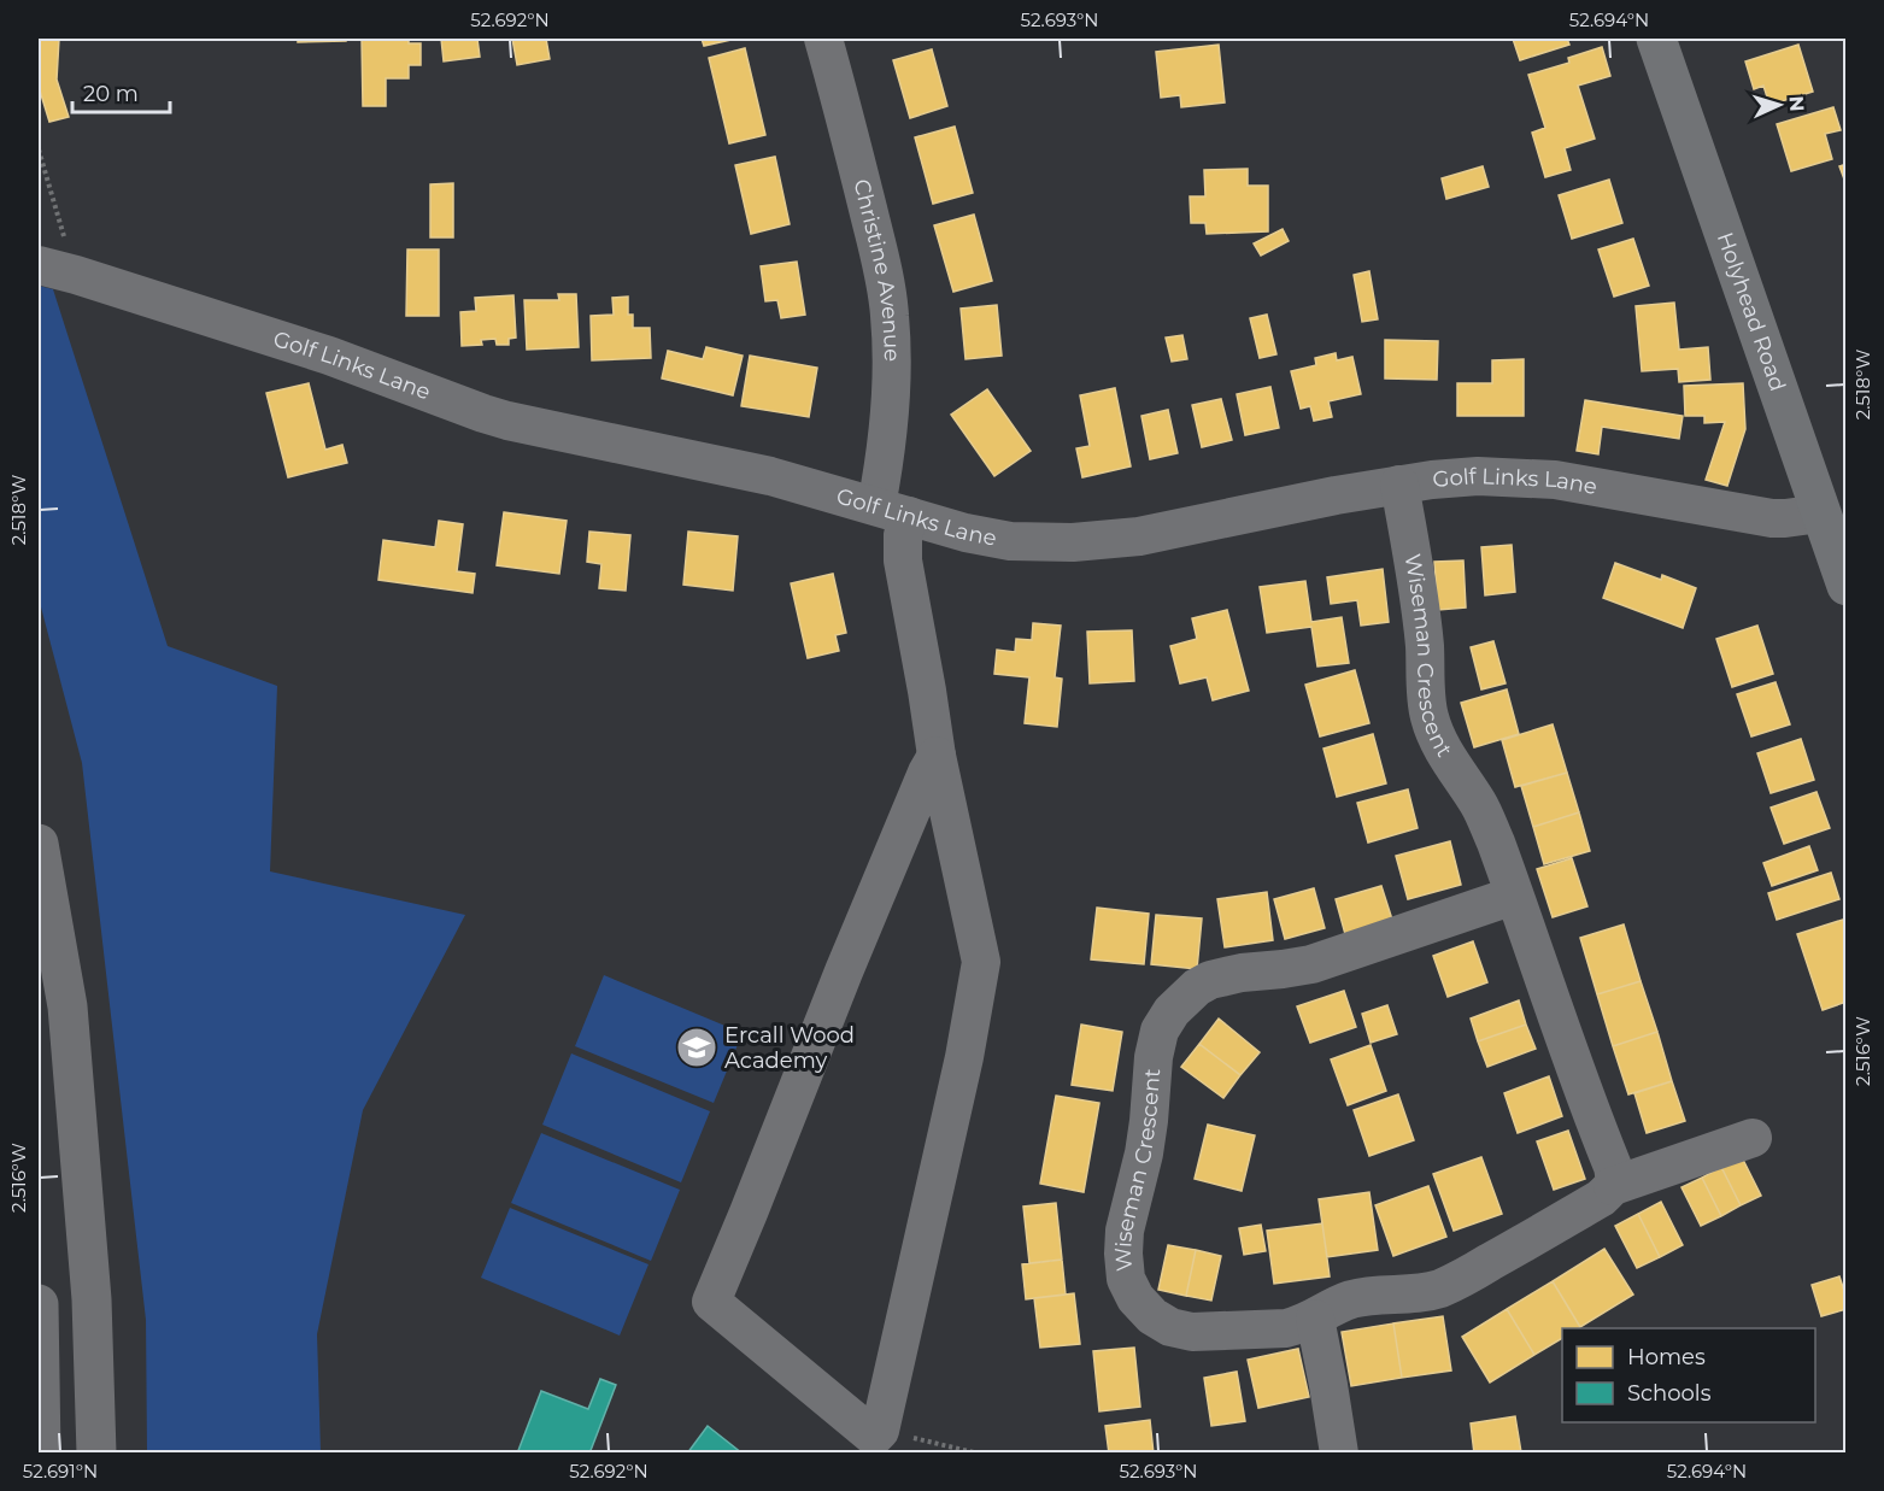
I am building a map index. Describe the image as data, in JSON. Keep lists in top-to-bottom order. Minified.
{"streets":{"main road":["Holyhead Road"],"street":["Christine Avenue","Golf Links Lane","Wiseman Crescent"]},"crossings":[["Christine Avenue","Golf Links Lane"],["Holyhead Road","Golf Links Lane"],["Golf Links Lane","Wiseman Crescent"]],"places":{"school or university":["Ercall Wood Academy"]},"legend":["Homes","Schools"],"scale_bar":"20 m","north":"right","coordinates":["52.692°N","52.693°N","52.694°N","2.518°W","2.516°W","52.691°N"]}
